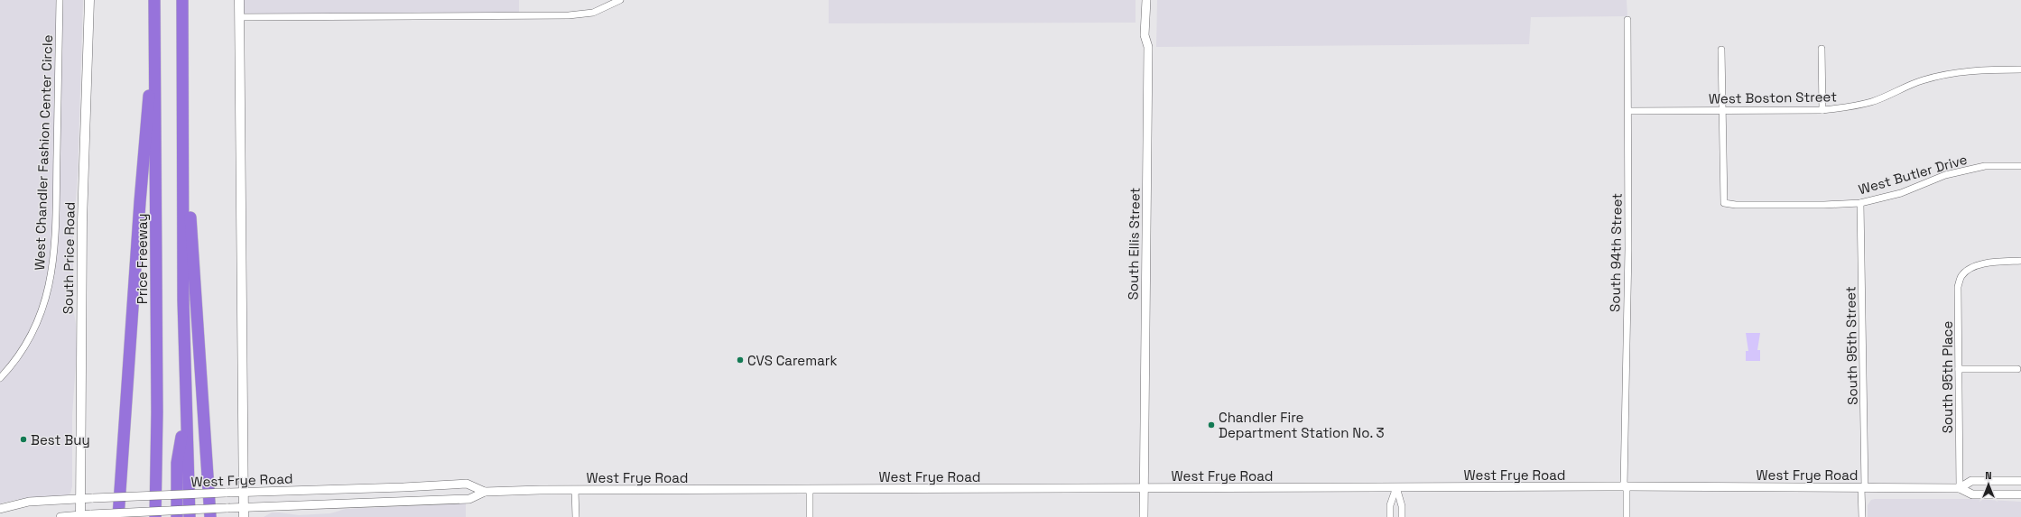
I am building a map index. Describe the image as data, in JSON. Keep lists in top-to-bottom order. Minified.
{"streets":{"highway":["Price Freeway"],"main road":["South Price Road"],"street":["West Boston Street","West Chandler Fashion Center Circle","West Butler Drive","South Ellis Street","South 94th Street","South 95th Street","South 95th Place","West Frye Road"]},"crossings":[["West Boston Street","West Butler Drive"],["West Boston Street","South 94th Street"],["West Butler Drive","South 95th Street"],["South Ellis Street","West Frye Road"],["South 94th Street","West Frye Road"],["South Price Road","West Frye Road"],["South 95th Street","West Frye Road"],["South 95th Place","West Frye Road"]],"places":["CVS Caremark","Chandler Fire Department Station No. 3","Best Buy"],"north":"top"}
